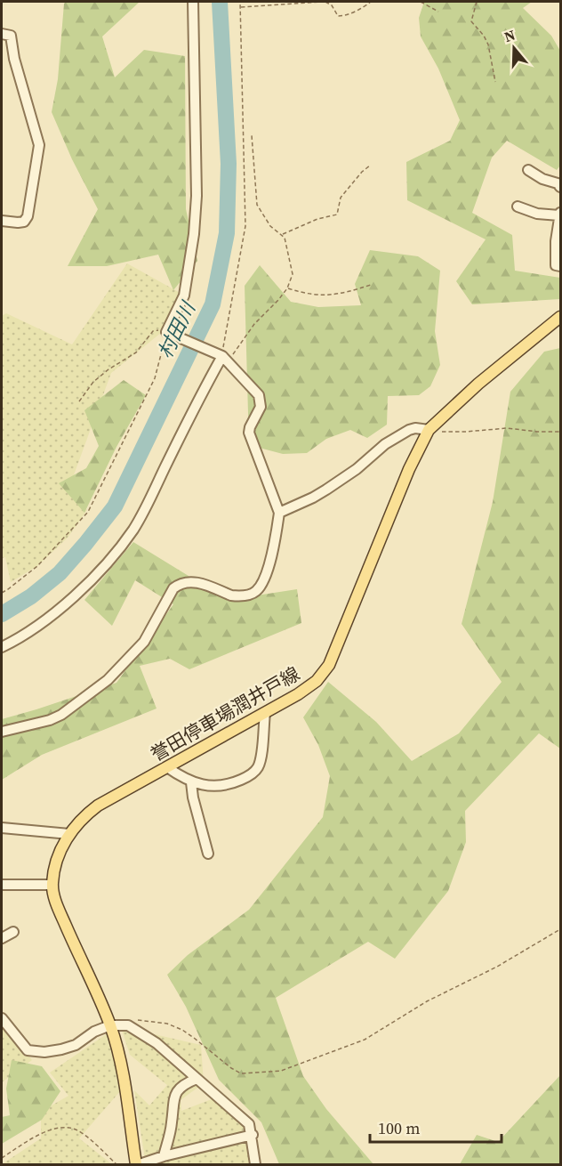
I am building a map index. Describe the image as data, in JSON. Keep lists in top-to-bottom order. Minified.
{"streets":{"main road":["誉田停車場潤井戸線"]},"water":["村田川"],"scale_bar":"100 m","north":"top"}
